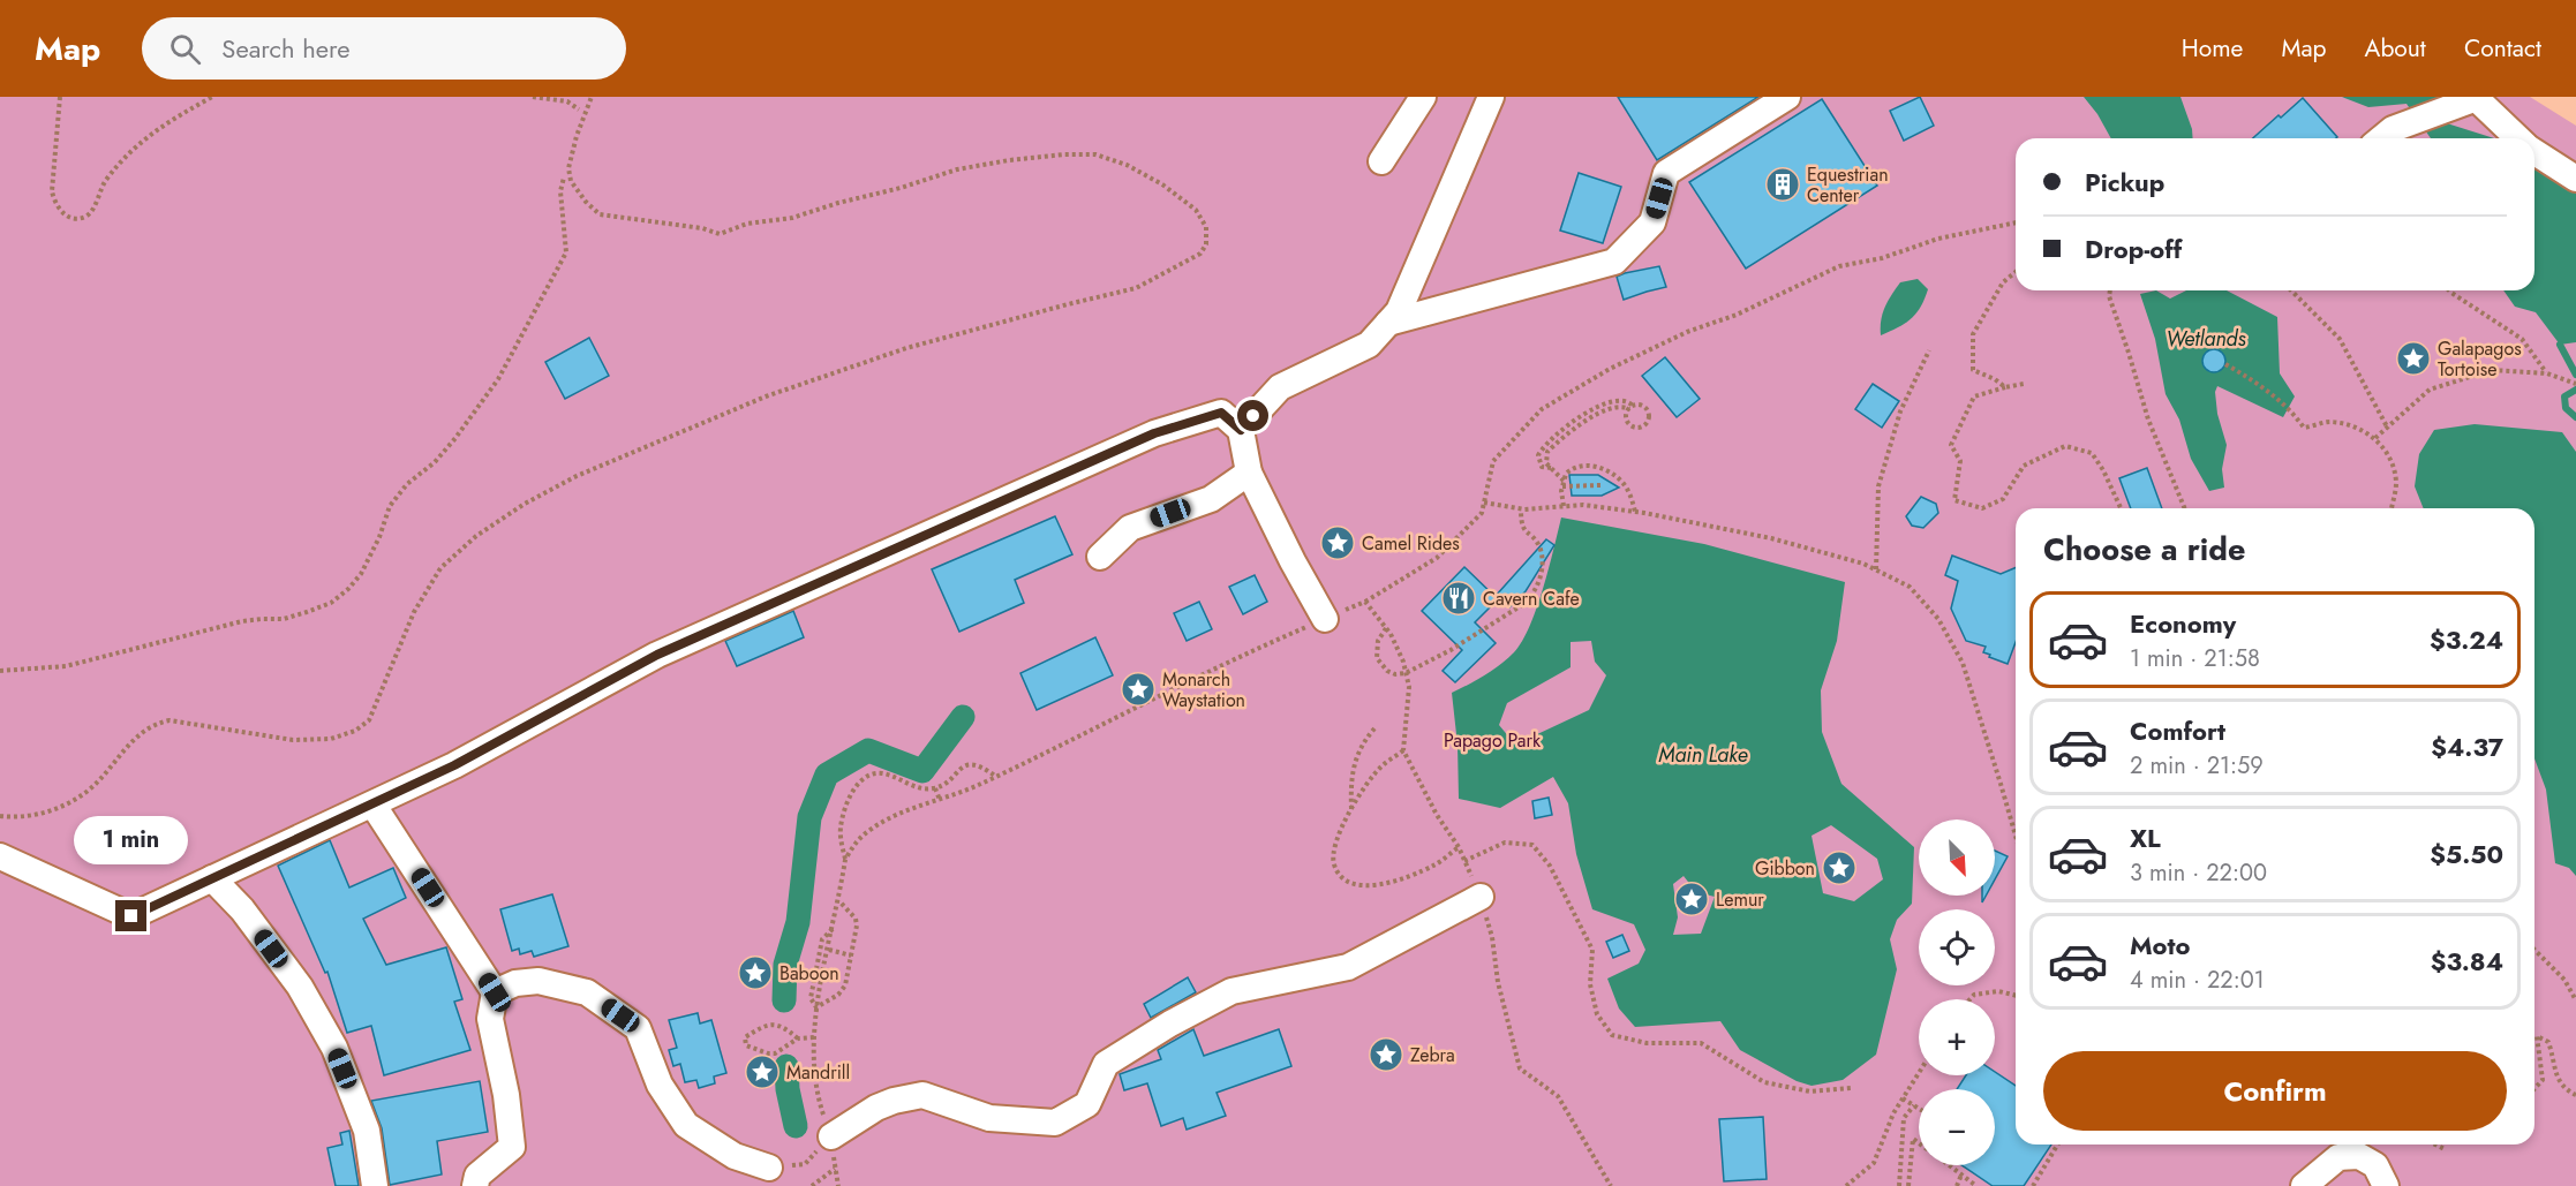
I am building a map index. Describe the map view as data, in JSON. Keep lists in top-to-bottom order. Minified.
{"water":["Wetlands","Main Lake"],"parks":["Papago Park"],"places":{"building":["Equestrian Center"],"place":["Galapagos Tortoise","Camel Rides","Monarch Waystation","Gibbon","Lemur","Baboon","Zebra","Mandrill"],"restaurant":["Cavern Cafe"]},"north":"bottom right","page":{"header":"Map","search":"Search here","nav":["Home","Map","About","Contact"],"banner":["Pickup","Drop-off"],"heading":"Choose a ride","list":[{"name":"Economy","note":"1 min · 21:58","value":"$3.24"},{"name":"Comfort","note":"2 min · 21:59","value":"$4.37"},{"name":"XL","note":"3 min · 22:00","value":"$5.50"},{"name":"Moto","note":"4 min · 22:01","value":"$3.84"}],"bubble":"1 min","map_buttons":["+","−"],"buttons":"Confirm"}}
